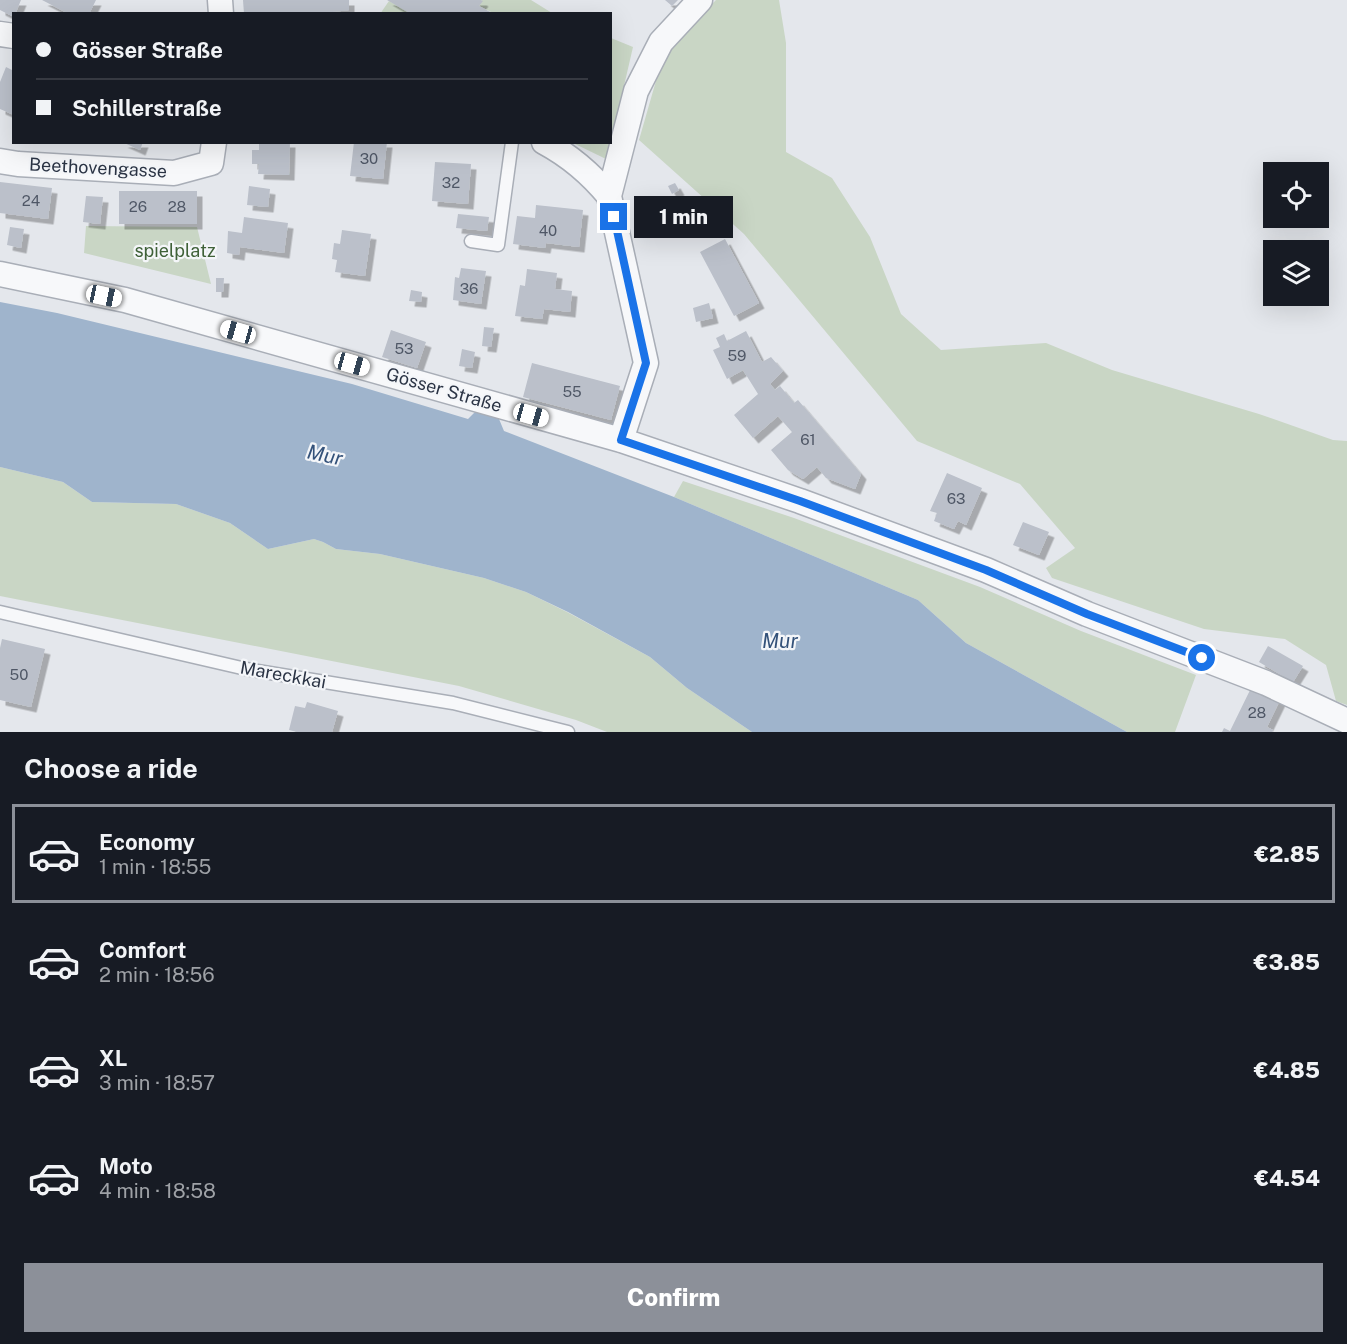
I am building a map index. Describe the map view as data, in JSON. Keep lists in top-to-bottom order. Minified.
{"streets":{"street":["Beethovengasse","Gösser Straße"],"lane":["Mareckkai"]},"water":["Mur"],"parks":["spielplatz"],"house_numbers":["30","32","24","26","28","40","36","53","59","55","61","63","50","28"],"page":{"banner":["Gösser Straße","Schillerstraße"],"bubble":"1 min","heading":"Choose a ride","list":[{"name":"Economy","note":"1 min · 18:55","value":"€2.85"},{"name":"Comfort","note":"2 min · 18:56","value":"€3.85"},{"name":"XL","note":"3 min · 18:57","value":"€4.85"},{"name":"Moto","note":"4 min · 18:58","value":"€4.54"}],"buttons":"Confirm"}}
